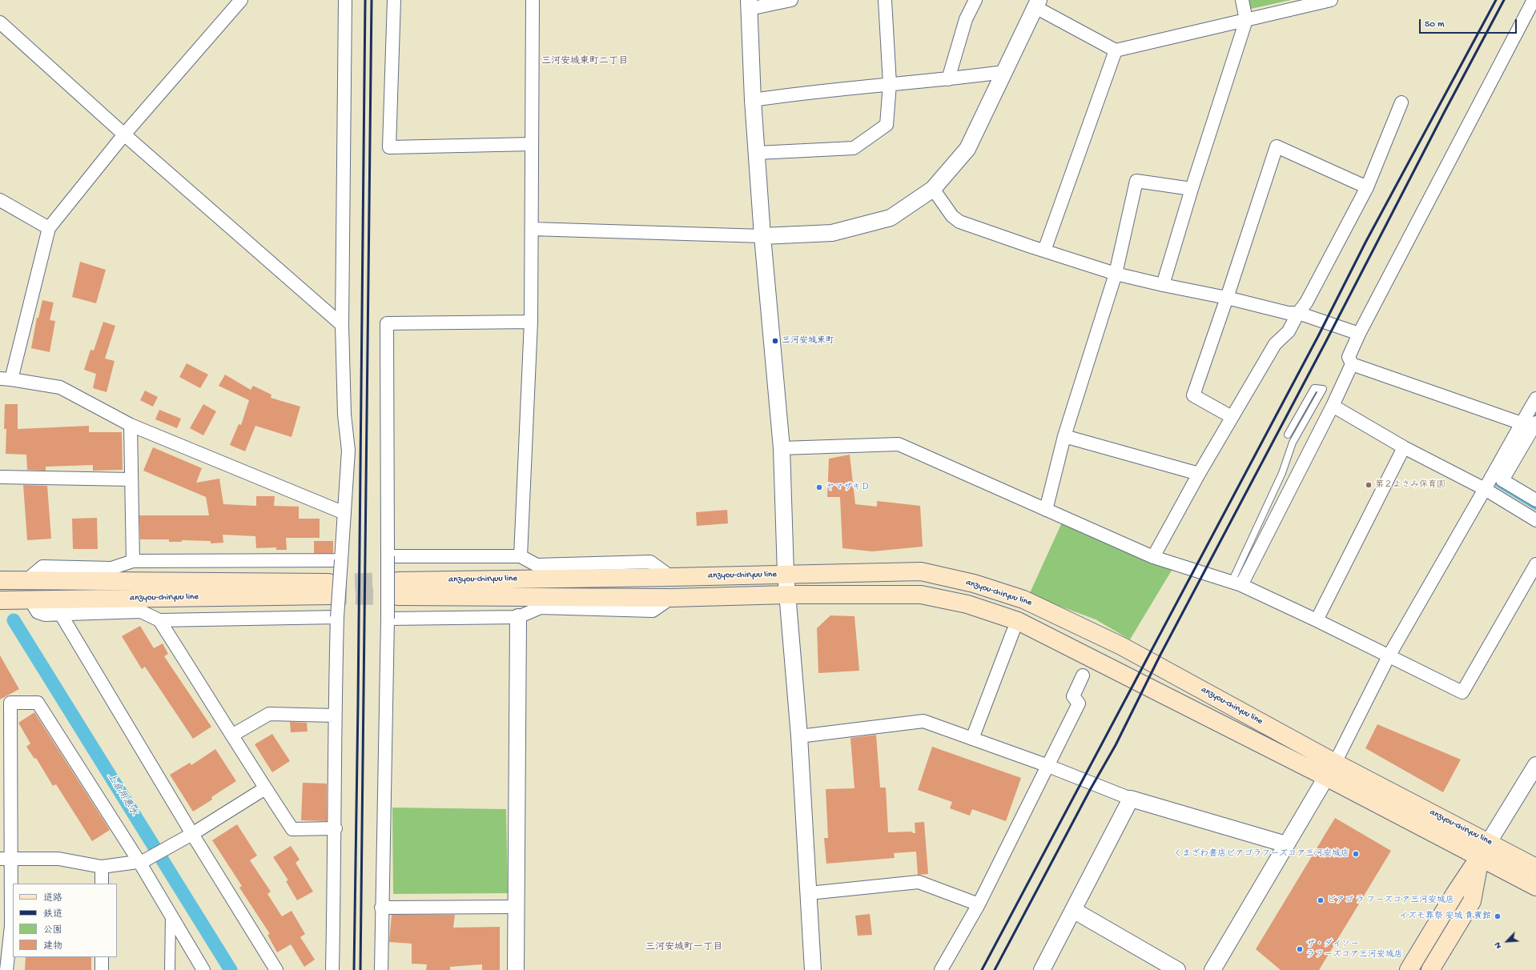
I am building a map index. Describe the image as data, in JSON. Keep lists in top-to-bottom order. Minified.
{"streets":{"main road":["anzyou-chiryuu line"]},"districts":["三河安城東町二丁目","三河安城町一丁目"],"water":["上倉用悪水"],"places":["三河安城東町","第２よさみ保育園","ヤマザキＤ","くまざわ書店ピアゴラフーズコア三河安城店","ピアゴ ラ フーズコア三河安城店","イズモ葬祭 安城 貴賓館","ザ・ダイソー ラフーズコア三河安城店"],"legend":["道路","鉄道","公園","建物"],"scale_bar":"50 m","north":"bottom left"}
